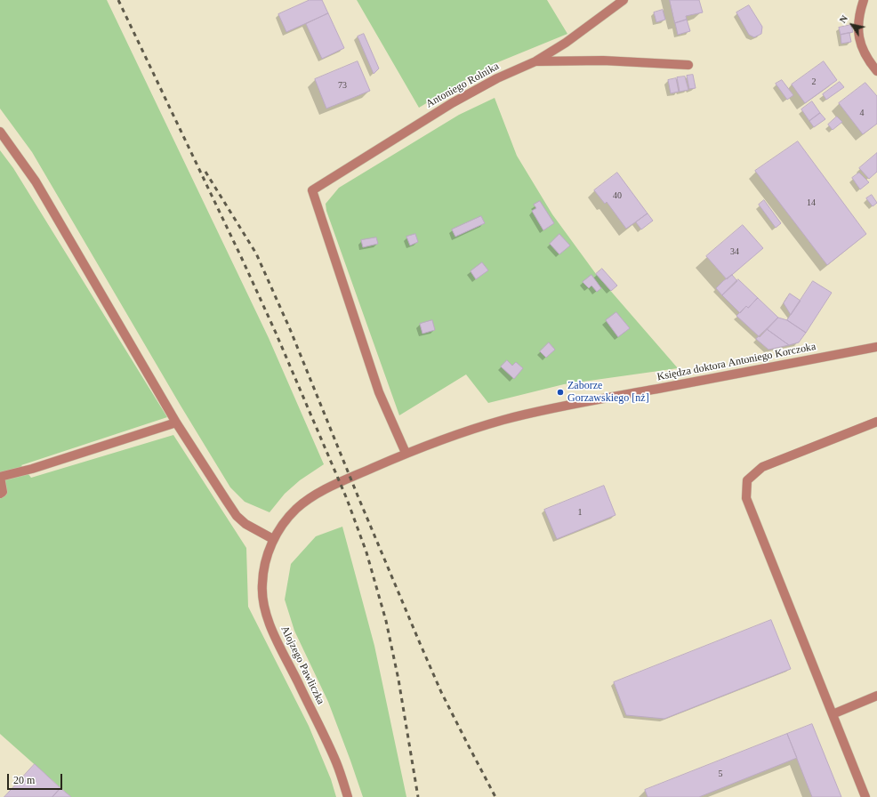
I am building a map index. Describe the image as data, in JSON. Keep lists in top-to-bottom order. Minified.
{"streets":{"street":["Antoniego Rolnika","Księdza doktora Antoniego Korczoka","Alojzego Pawliczka"]},"crossings":[["Antoniego Rolnika","Księdza doktora Antoniego Korczoka"],["Księdza doktora Antoniego Korczoka","Alojzego Pawliczka"]],"places":["Zaborze Gorzawskiego [nż]"],"house_numbers":["2","73","4","40","14","34","1","5"],"scale_bar":"20 m","north":"top left"}
